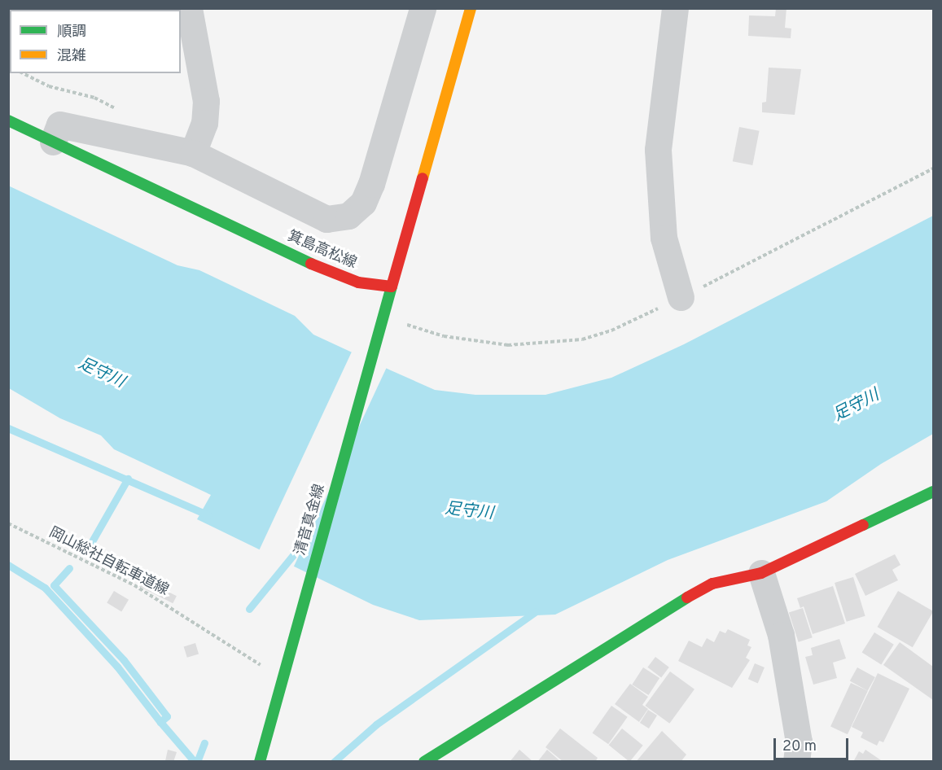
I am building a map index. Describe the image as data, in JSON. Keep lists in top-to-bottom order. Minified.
{"streets":{"main road":["箕島高松線","清音真金線"],"path":["岡山総社自転車道線"]},"crossings":[["箕島高松線","清音真金線"]],"water":["足守川"],"legend":["順調","混雑"],"scale_bar":"20 m"}
